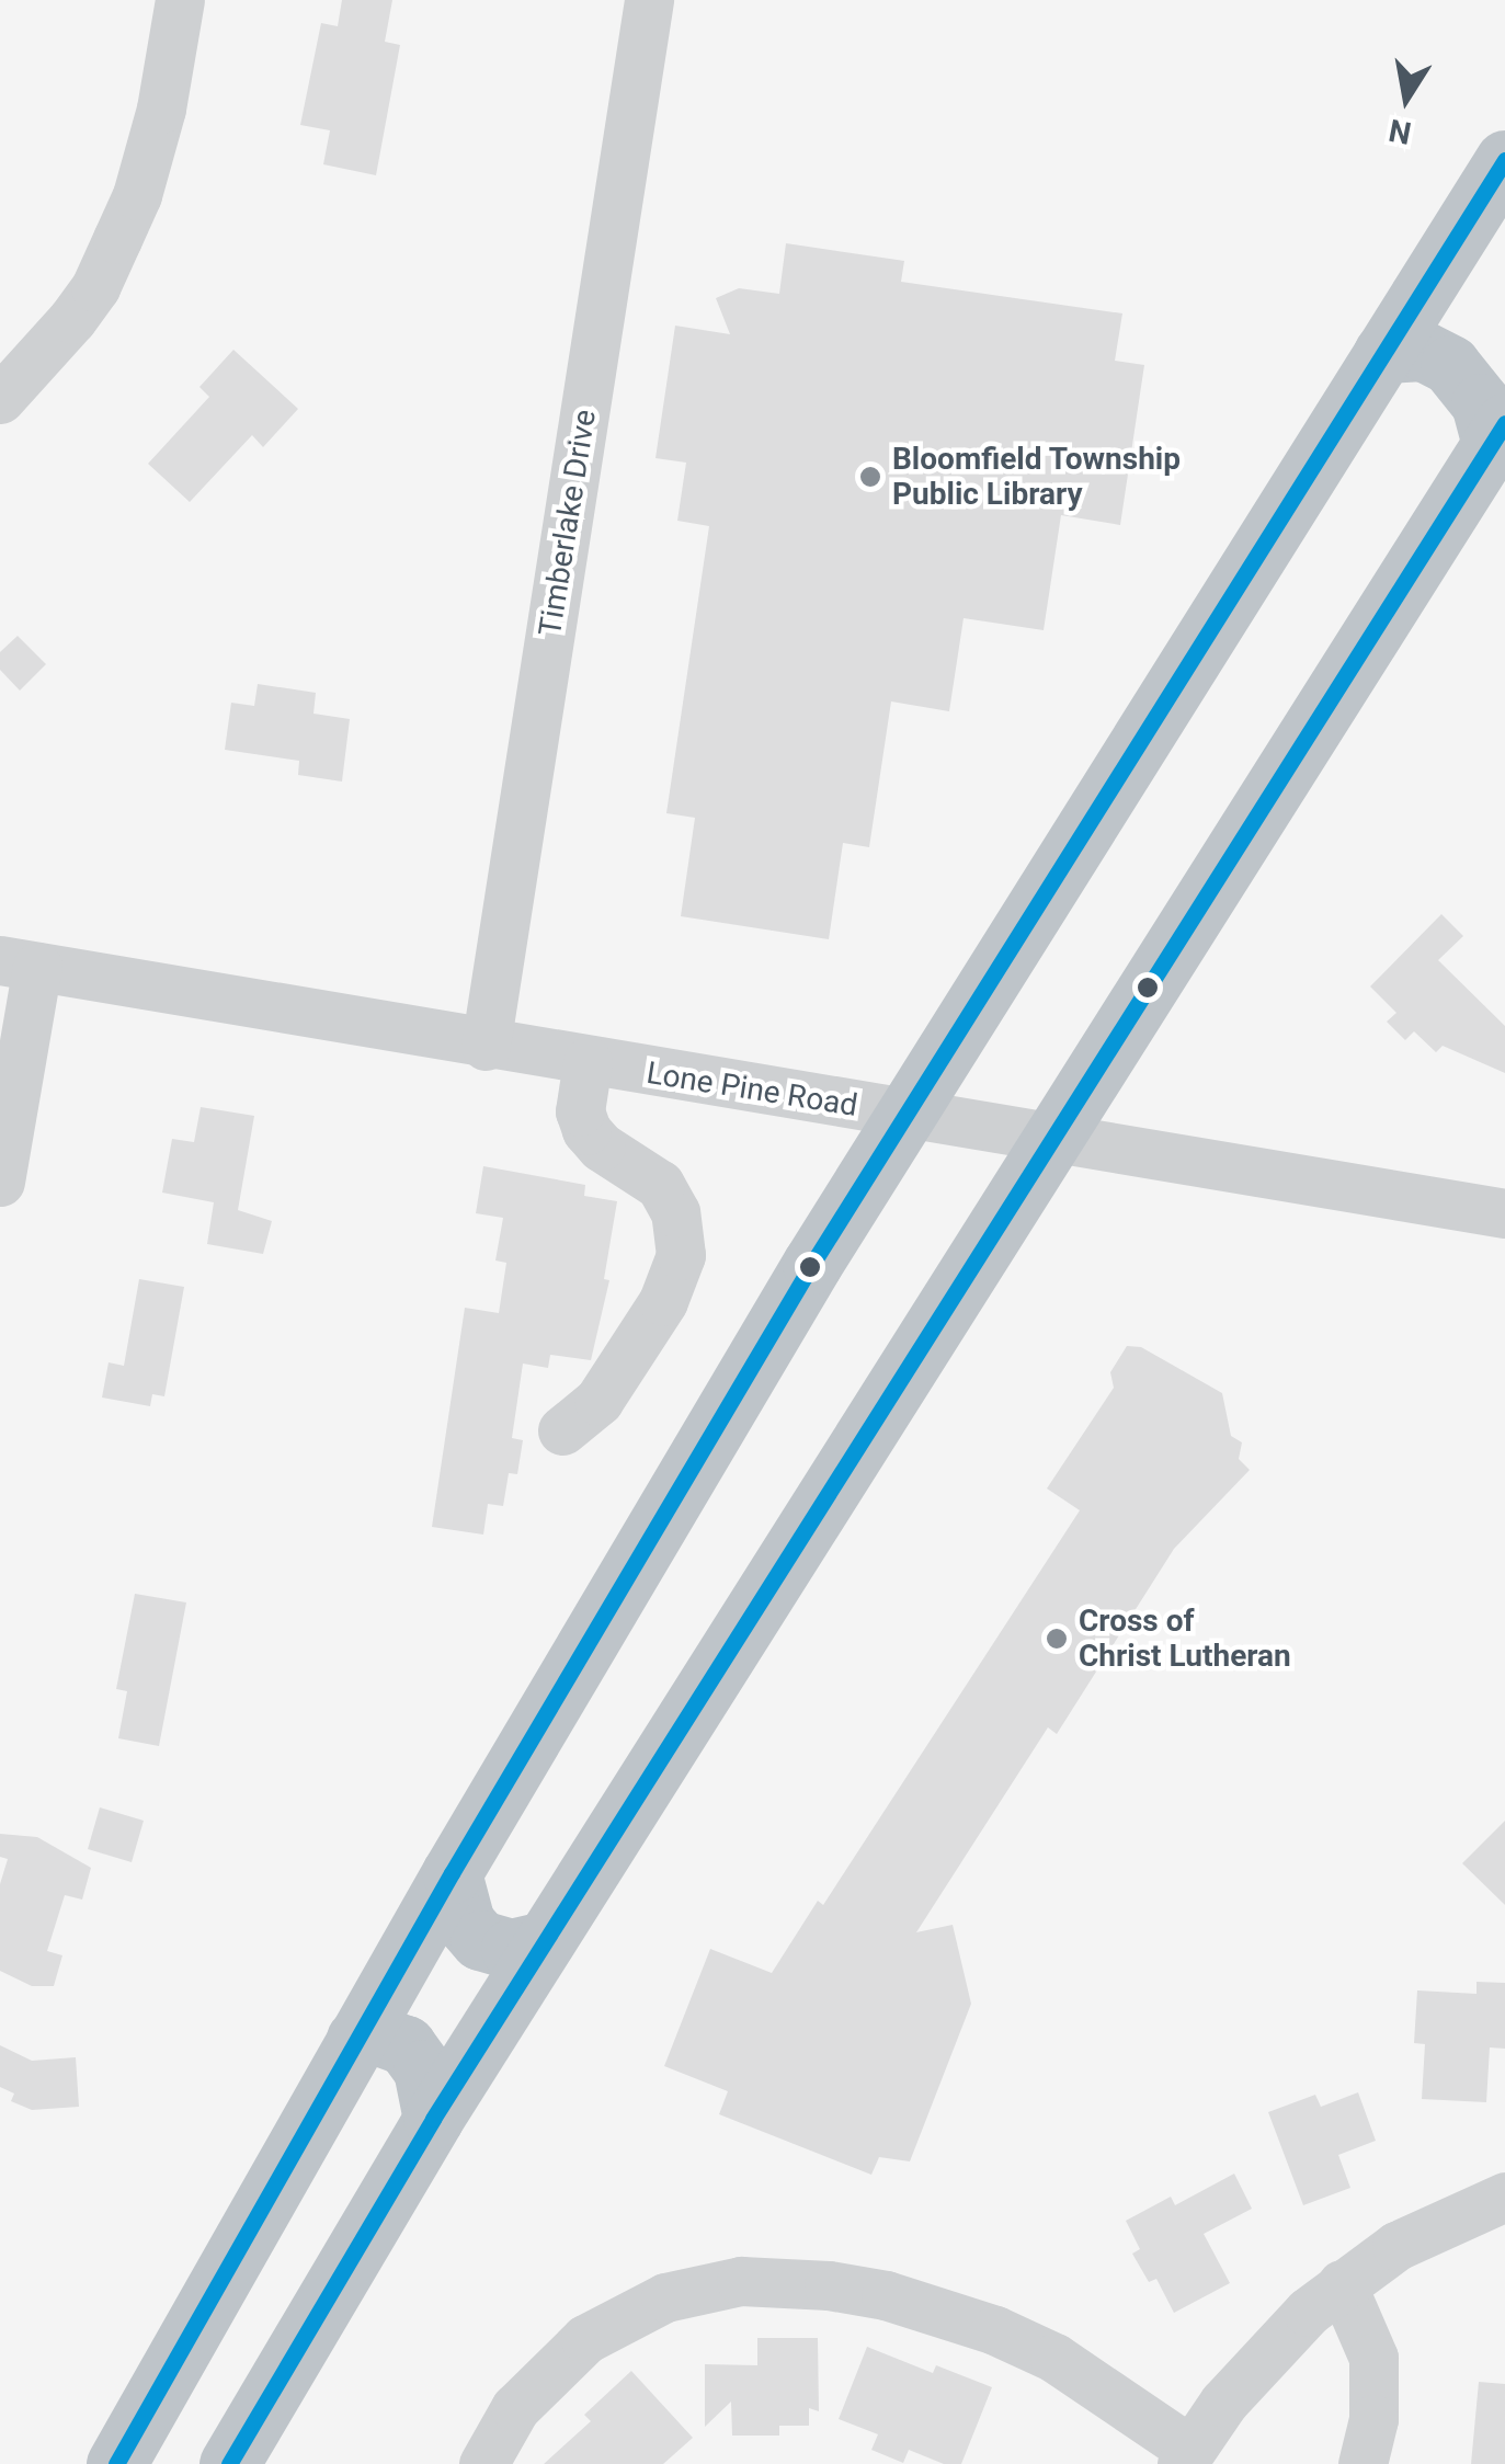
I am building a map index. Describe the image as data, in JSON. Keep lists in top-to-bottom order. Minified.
{"streets":{"street":["Timberlake Drive","Lone Pine Road"]},"crossings":[["Timberlake Drive","Lone Pine Road"]],"places":["Bloomfield Township Public Library","Cross of Christ Lutheran"],"north":"bottom"}
